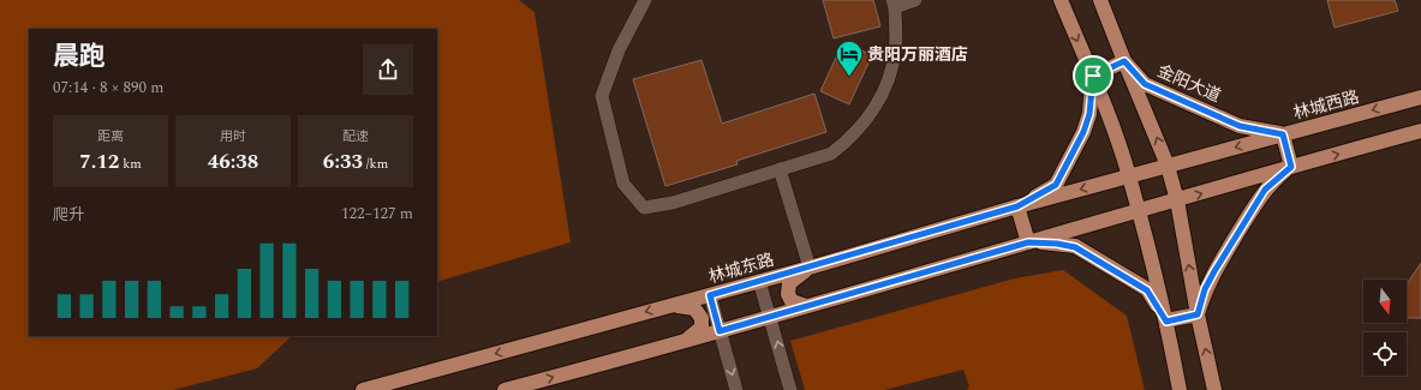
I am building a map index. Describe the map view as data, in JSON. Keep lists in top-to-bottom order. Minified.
{"streets":{"main road":["金阳大道","林城西路","林城东路"]},"crossings":[["金阳大道","林城西路"],["林城西路","林城东路"]],"places":{"hotel":["贵阳万丽酒店"]},"north":"bottom","page":{"heading":["晨跑","07:14 · 8 × 890 m"],"stats":[["距离","7.12 km"],["用时","46:38"],["配速","6:33 /km"]],"chart":["爬升","122–127 m"]}}
